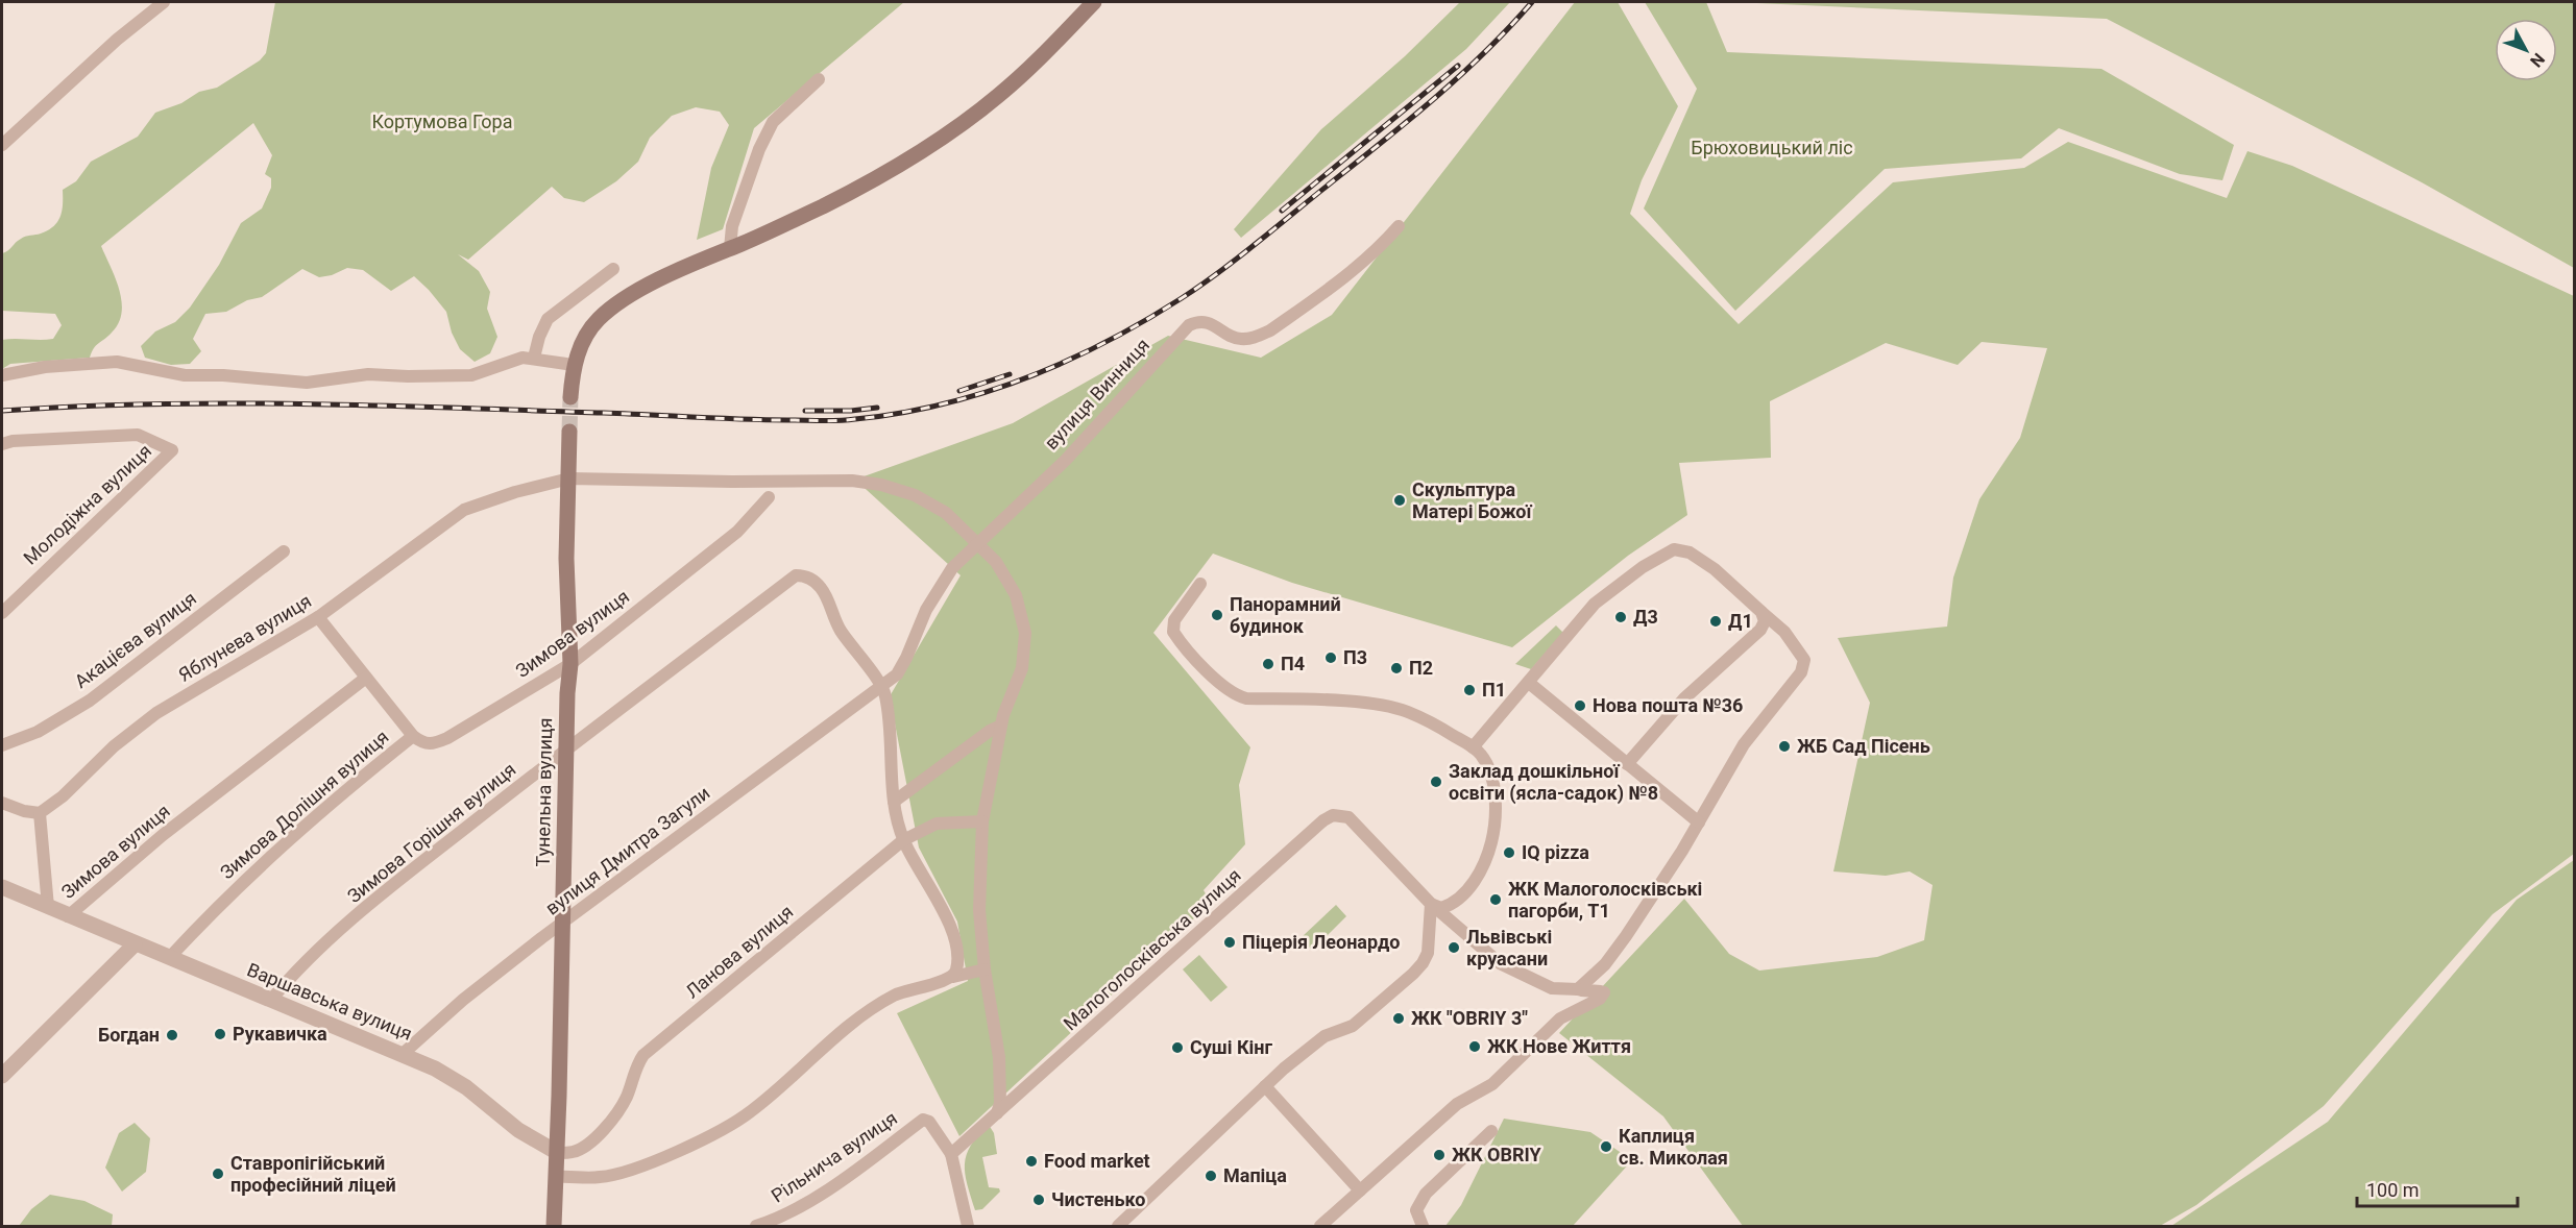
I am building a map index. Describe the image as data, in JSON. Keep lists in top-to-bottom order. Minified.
{"streets":{"main road":["Тунельна вулиця"],"street":["вулиця Винниця","Молодіжна вулиця","Зимова вулиця","Яблунева вулиця","Акацієва вулиця","Зимова Долішня вулиця","Зимова Горішня вулиця","вулиця Дмитра Загули","Малоголосківська вулиця","Ланова вулиця","Варшавська вулиця","Рільнича вулиця"]},"crossings":[["вулиця Винниця","Яблунева вулиця"],["вулиця Винниця","Зимова Горішня вулиця"],["вулиця Винниця","вулиця Дмитра Загули"],["Зимова вулиця","Тунельна вулиця"],["Зимова вулиця","Зимова Долішня вулиця"],["Зимова вулиця","Варшавська вулиця"],["Яблунева вулиця","Тунельна вулиця"],["Яблунева вулиця","Малоголосківська вулиця"],["Яблунева вулиця","Ланова вулиця"],["Тунельна вулиця","Зимова Горішня вулиця"],["Тунельна вулиця","вулиця Дмитра Загули"],["Тунельна вулиця","Ланова вулиця"],["Тунельна вулиця","Варшавська вулиця"],["Зимова Долішня вулиця","Варшавська вулиця"],["Зимова Горішня вулиця","вулиця Дмитра Загули"],["Зимова Горішня вулиця","Варшавська вулиця"],["вулиця Дмитра Загули","Варшавська вулиця"],["Малоголосківська вулиця","Рільнича вулиця"],["Ланова вулиця","Варшавська вулиця"]],"parks":["Кортумова Гора","Брюховицький ліс"],"places":["Скульптура Матері Божої","Панорамний будинок","Д3","Д1","П3","П4","П2","П1","Нова пошта №36","ЖБ Сад Пісень","Заклад дошкільної освіти (ясла-садок) №8","IQ pizza","ЖК Малоголосківські пагорби, Т1","Піцерія Леонардо","Львівські круасани","ЖК \"OBRIY 3\"","Рукавичка","Богдан","ЖК Нове Життя","Суші Кінг","Каплиця св. Миколая","ЖК OBRIY","Food market","Ставропігійський професійний ліцей","Мапіца","Чистенько"],"scale_bar":"100 m","north":"bottom right"}
